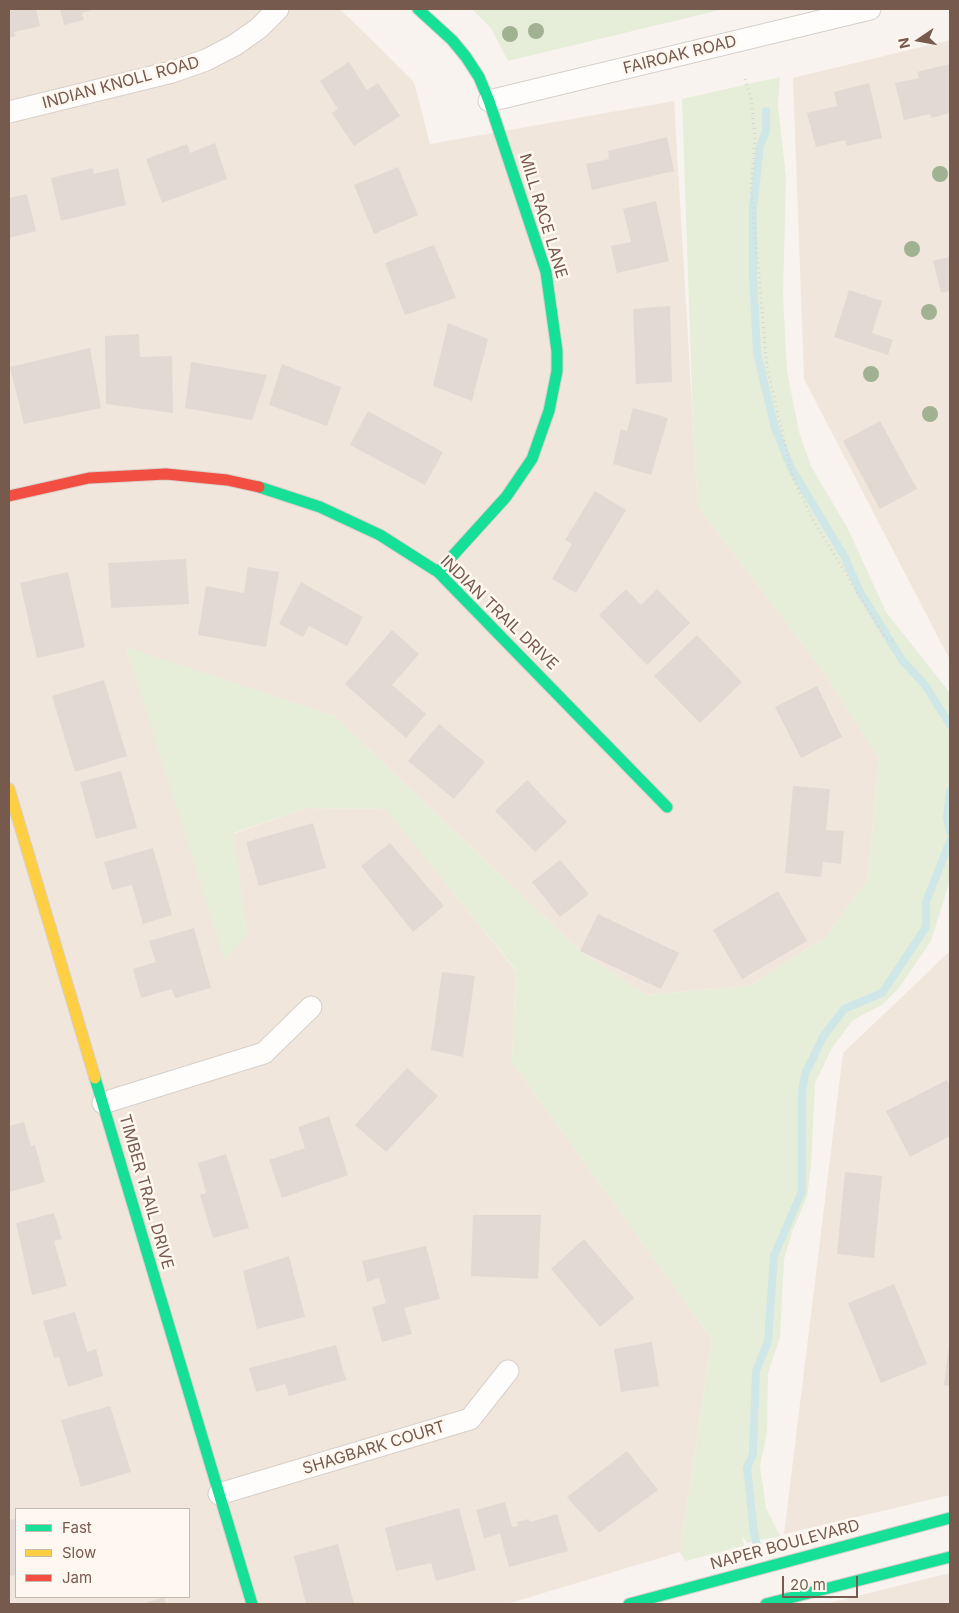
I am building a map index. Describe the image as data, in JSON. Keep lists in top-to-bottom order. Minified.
{"streets":{"street":["FAIROAK ROAD","INDIAN KNOLL ROAD","MILL RACE LANE","INDIAN TRAIL DRIVE","TIMBER TRAIL DRIVE","SHAGBARK COURT","NAPER BOULEVARD"]},"crossings":[["FAIROAK ROAD","MILL RACE LANE"],["MILL RACE LANE","INDIAN TRAIL DRIVE"],["TIMBER TRAIL DRIVE","SHAGBARK COURT"]],"legend":["Fast","Slow","Jam"],"scale_bar":"20 m","north":"left"}
